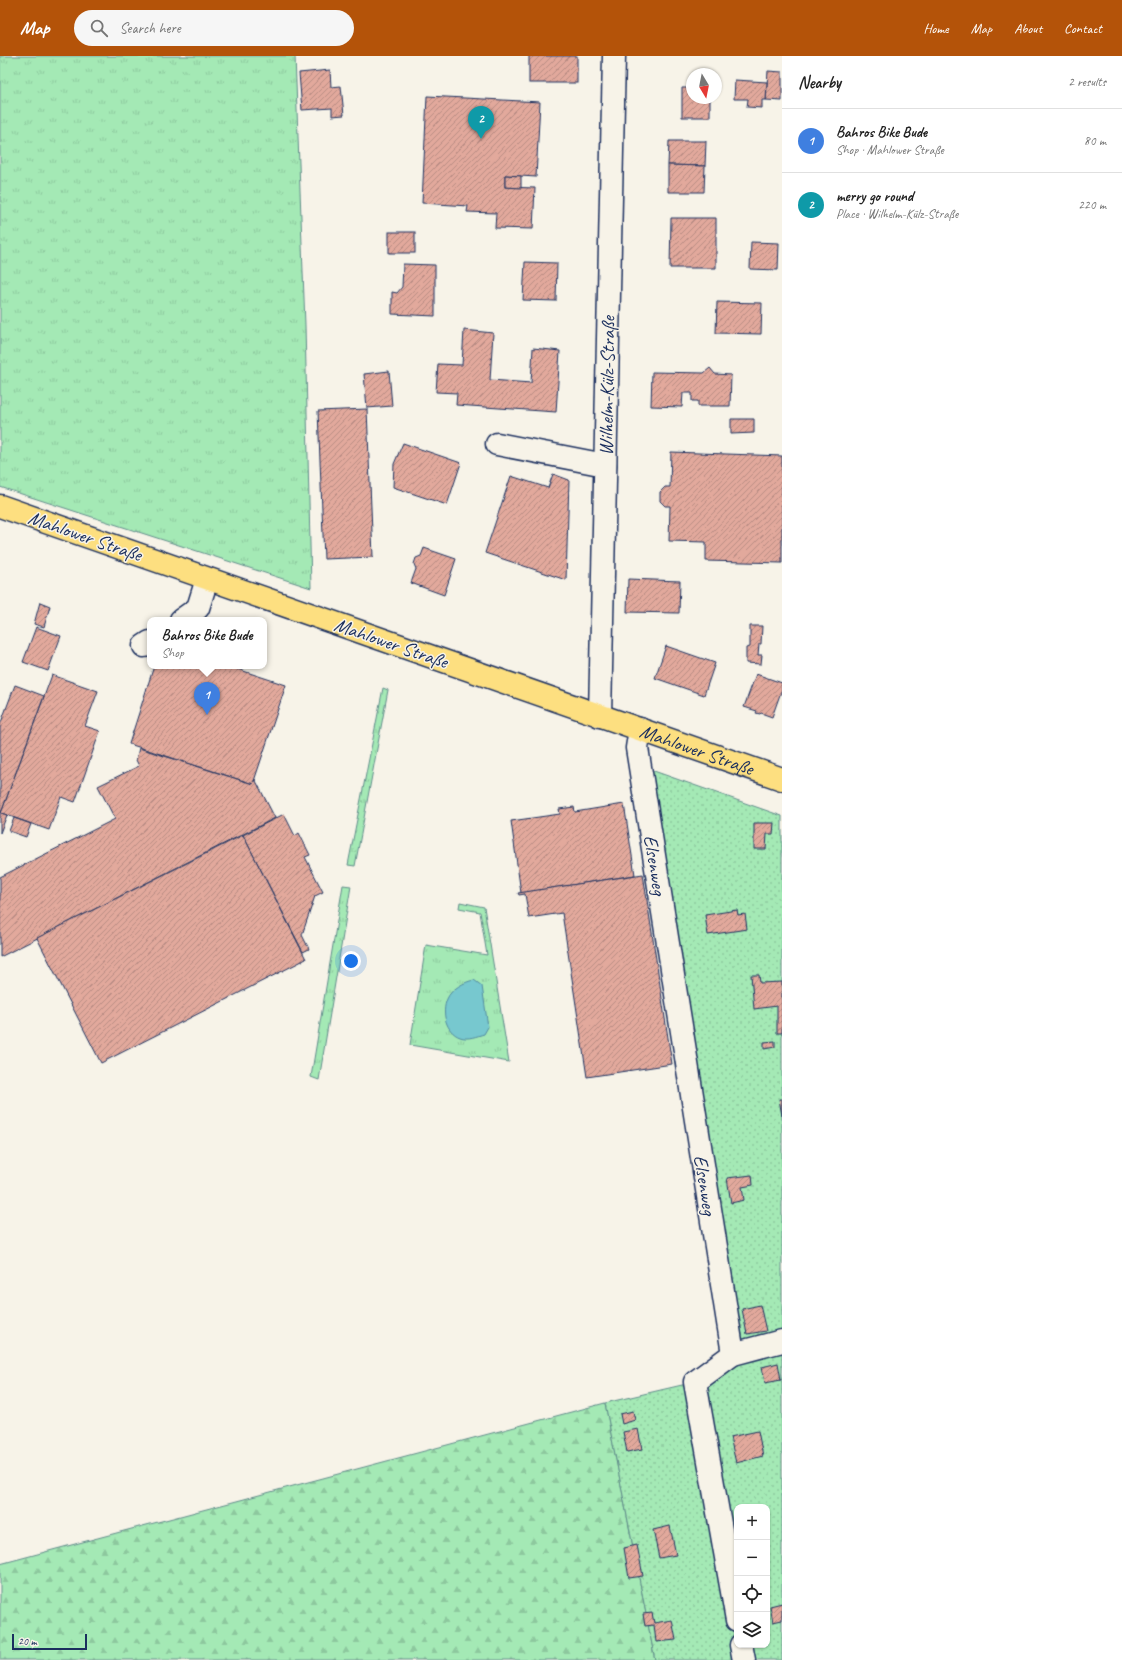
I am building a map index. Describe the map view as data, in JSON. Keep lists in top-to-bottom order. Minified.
{"streets":{"main road":["Mahlower Straße"],"street":["Wilhelm-Külz-Straße","Elsenweg"]},"crossings":[["Wilhelm-Külz-Straße","Mahlower Straße"],["Mahlower Straße","Elsenweg"]],"scale_bar":"20 m","north":"bottom","page":{"header":"Map","search":"Search here","nav":["Home","Map","About","Contact"],"heading":["Nearby","2 results"],"pins":["2","1"],"list":[{"mark":"1","name":"Bahros Bike Bude","note":"Shop · Mahlower Straße","value":"80 m"},{"mark":"2","name":"merry go round","note":"Place · Wilhelm-Külz-Straße","value":"220 m"}],"popup":["Bahros Bike Bude","Shop"],"map_buttons":["+","−"],"scale":"20 m"}}
